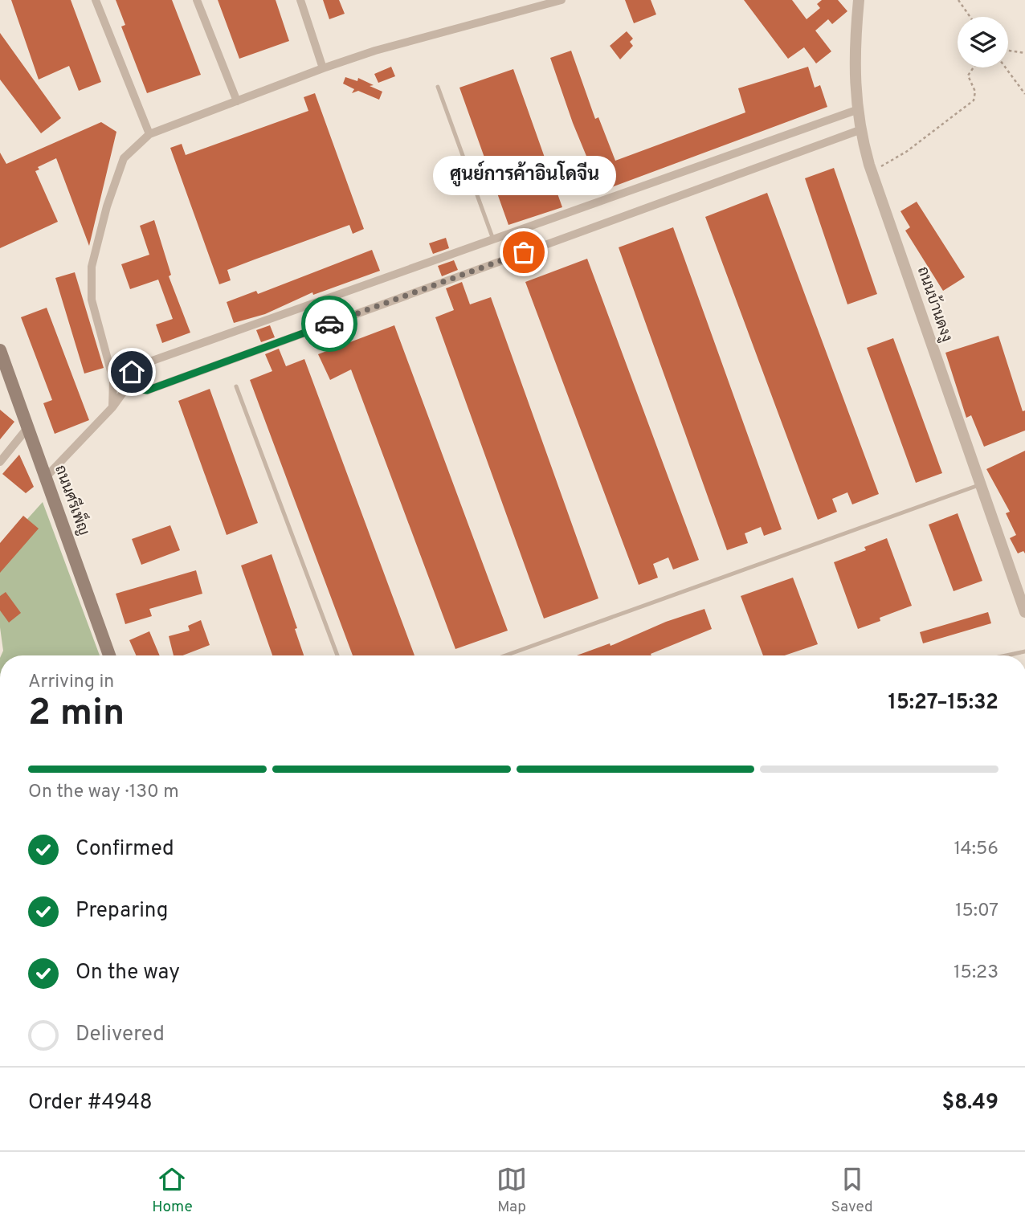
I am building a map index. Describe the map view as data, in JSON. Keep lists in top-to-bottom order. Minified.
{"streets":{"main road":["ถนนศรีเพ็ญ"],"street":["ถนนบ้านดงงู"]},"places":["ศูนย์การค้าอินโดจีน"],"page":{"bubble":"ศูนย์การค้าอินโดจีน","heading":["2 min","Arriving in","15:27–15:32"],"panel":["Order #4948","$8.49"],"bar":"On the way · 130 m","list":[["Confirmed","14:56"],["Preparing","15:07"],["On the way","15:23"],"Delivered"],"tabs":["Home","Map","Saved"]}}
